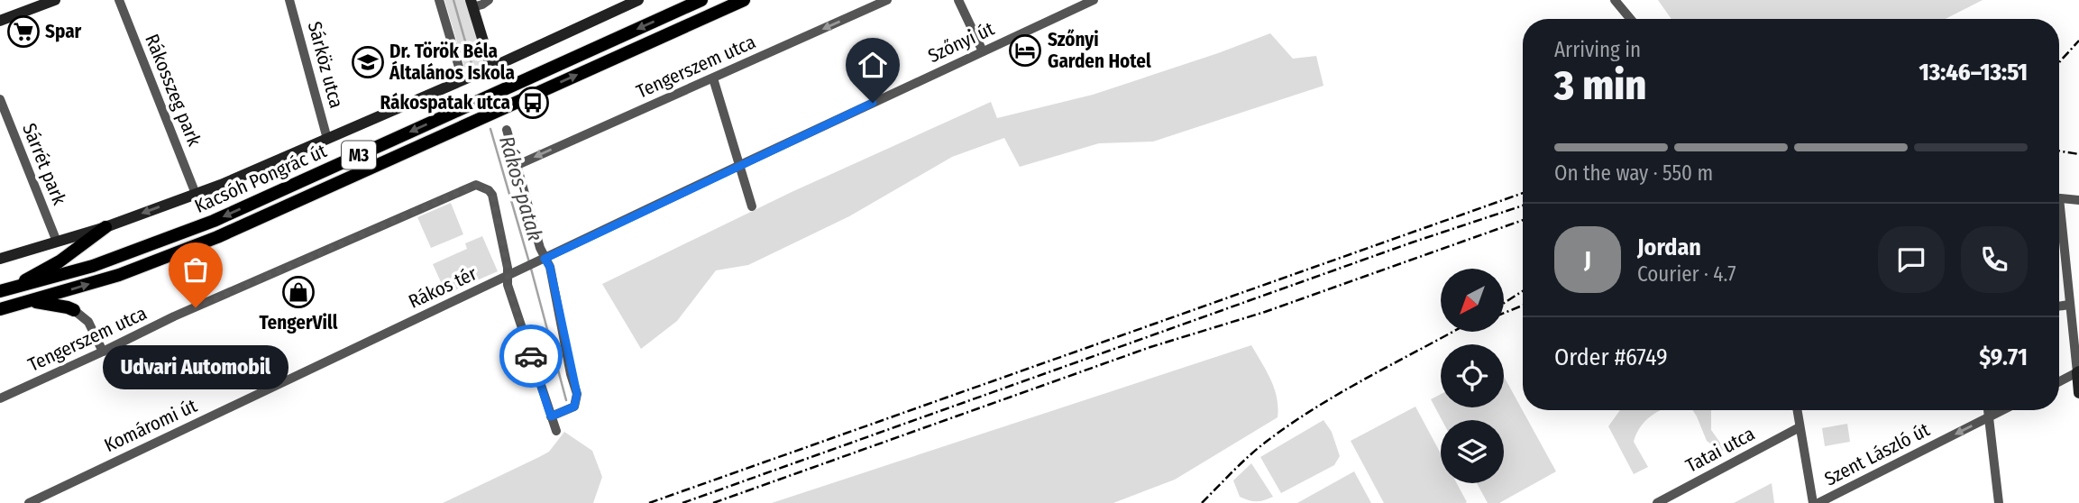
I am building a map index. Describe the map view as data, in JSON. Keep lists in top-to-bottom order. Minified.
{"streets":{"main road":["M3","Kacsóh Pongrác út"],"street":["Szőnyi út","Sárköz utca","Tengerszem utca","Rákosszeg park","Sárrét park","Rákos tér","Komáromi út","Tatai utca","Szent László út"]},"crossings":[["Szőnyi út","Rákos tér"],["Sárköz utca","Kacsóh Pongrác út"],["Tengerszem utca","Rákos tér"],["Rákosszeg park","Kacsóh Pongrác út"],["Sárrét park","Kacsóh Pongrác út"],["Rákos tér","Komáromi út"]],"one_way":["Tengerszem utca","Szent László út"],"water":["Rákos-patak"],"places":{"supermarket":["Spar"],"hotel":["Szőnyi Garden Hotel"],"school or university":["Dr. Török Béla Általános Iskola"],"bus stop":["Rákospatak utca"],"shop":["TengerVill"],"other":["Udvari Automobil"]},"north":"bottom left","page":{"heading":["3 min","Arriving in","13:46–13:51"],"panel":["Jordan","Courier · 4.7","Order #6749","$9.71"],"bar":"On the way · 550 m","round":"J","bubble":"Udvari Automobil"}}
